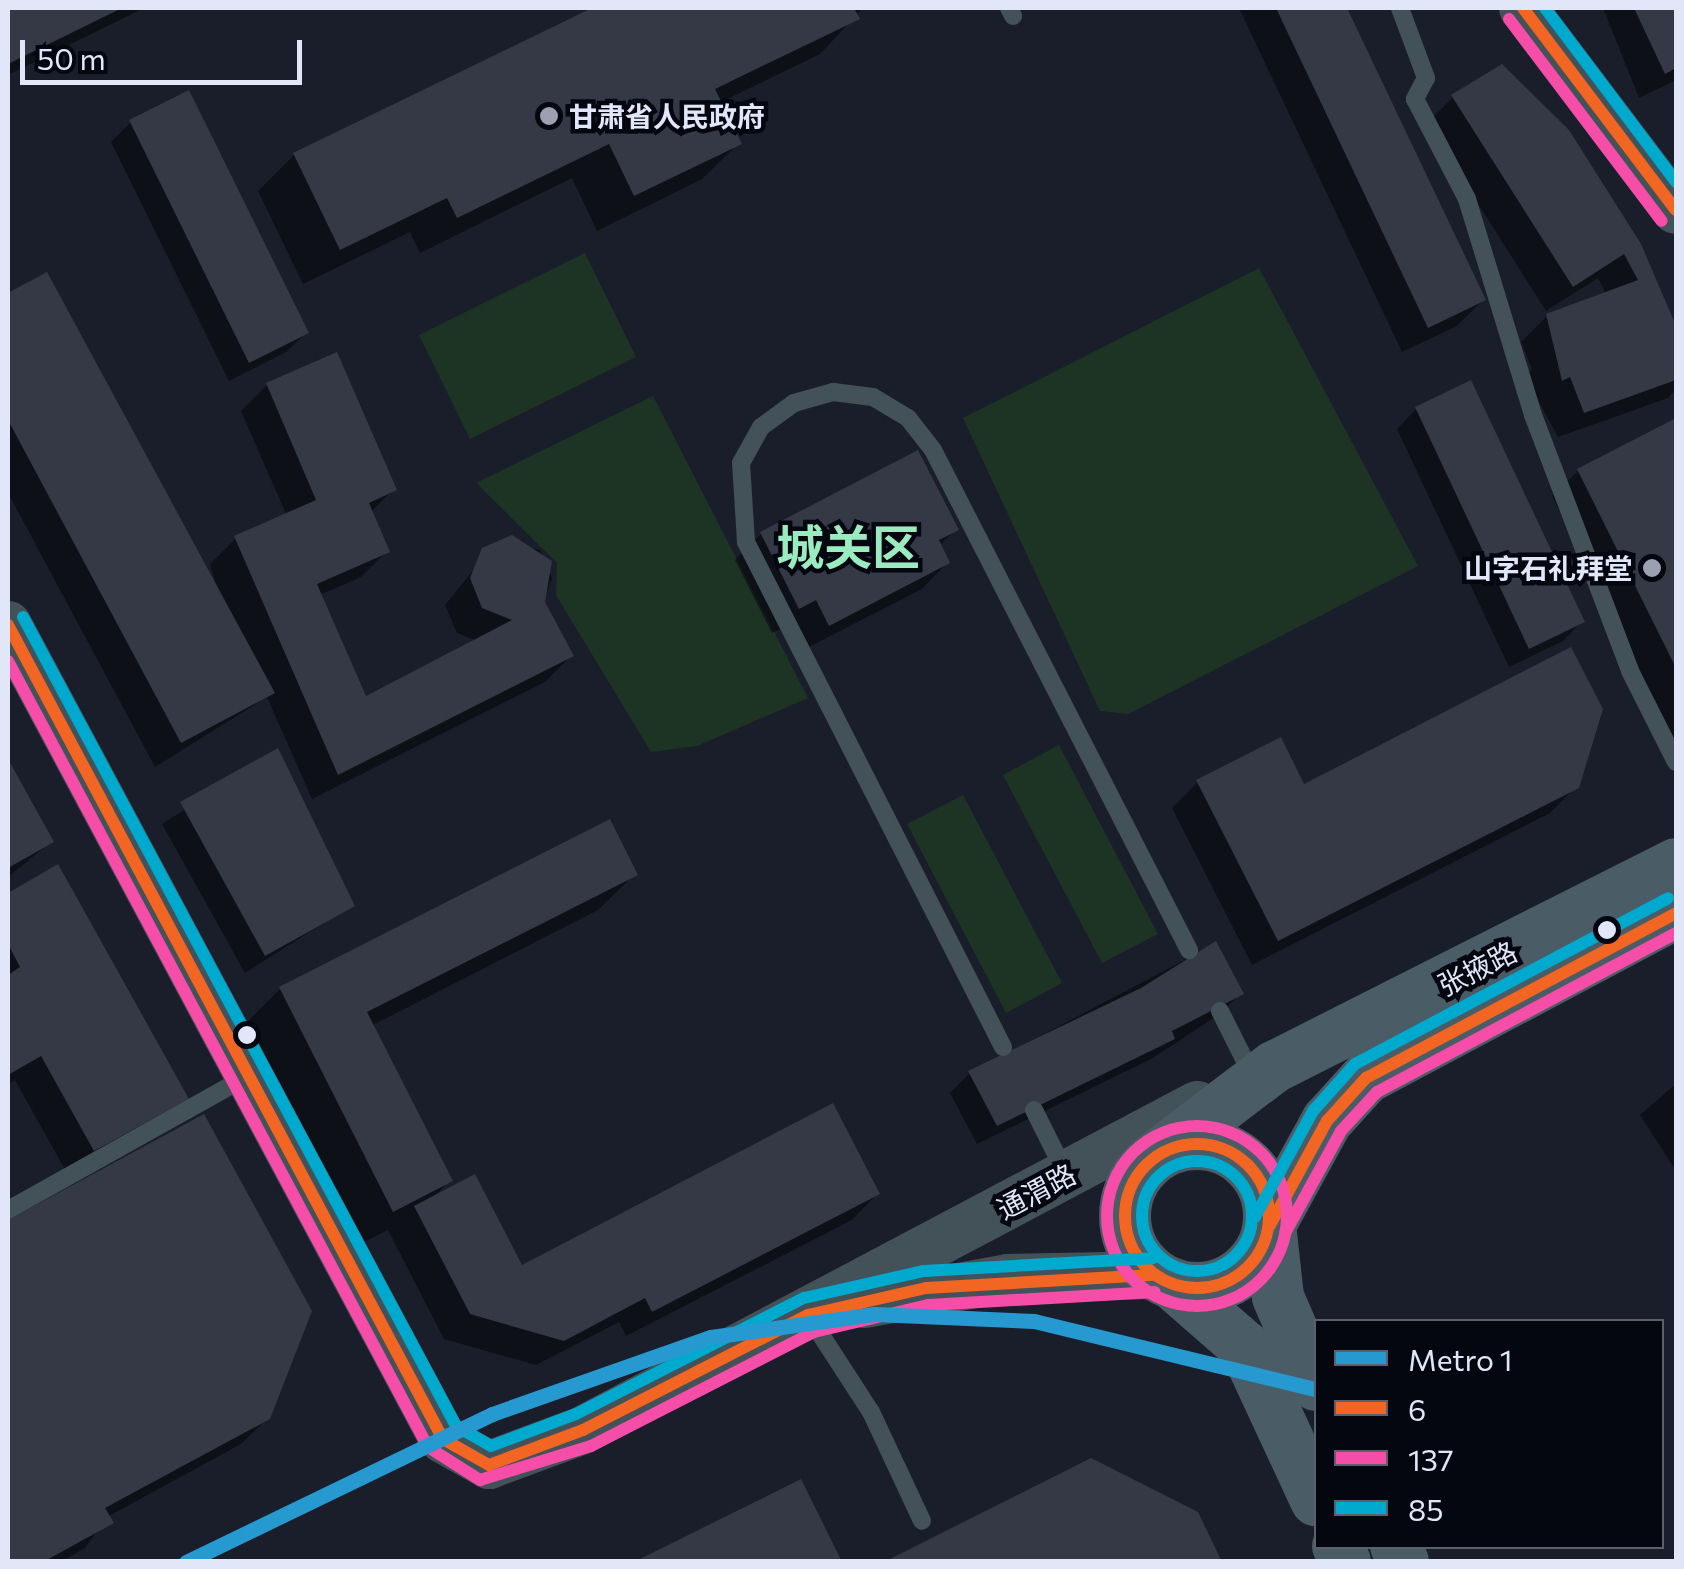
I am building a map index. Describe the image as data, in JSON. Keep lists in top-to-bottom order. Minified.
{"streets":{"main road":["张掖路"],"street":["通渭路"]},"crossings":[["张掖路","通渭路"]],"districts":["城关区"],"places":["甘肃省人民政府","山字石礼拜堂"],"lines":["transit line 6","transit line 85","transit line 137","metro line 1"],"legend":["Metro 1","6","137","85"],"scale_bar":"50 m"}
